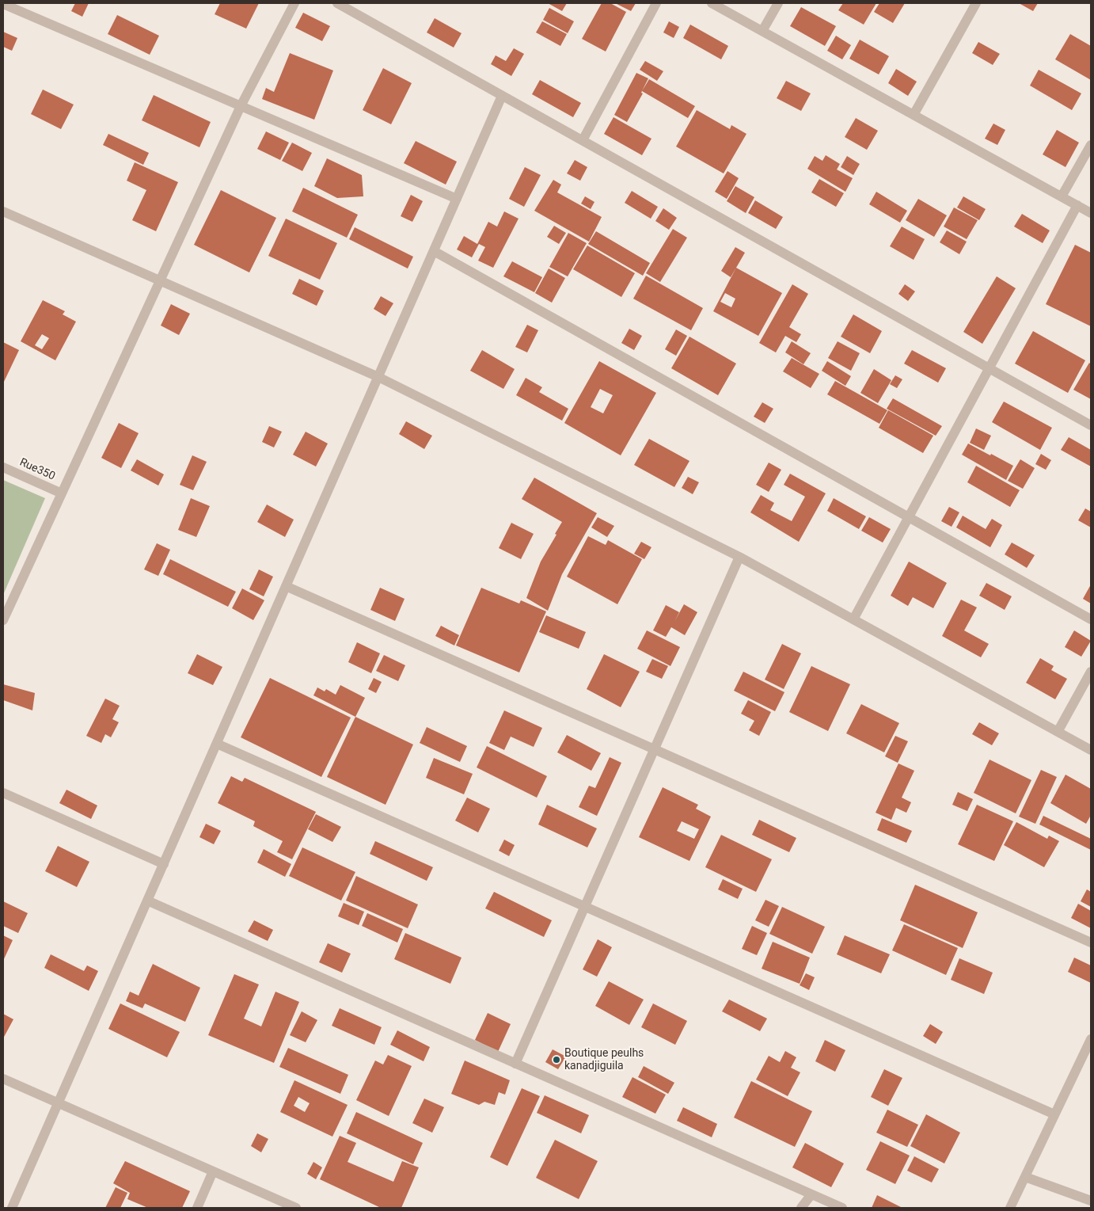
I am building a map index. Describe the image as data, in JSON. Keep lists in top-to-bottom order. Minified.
{"streets":{"street":["Rue350"]},"places":["Boutique peulhs kanadjiguila"]}
